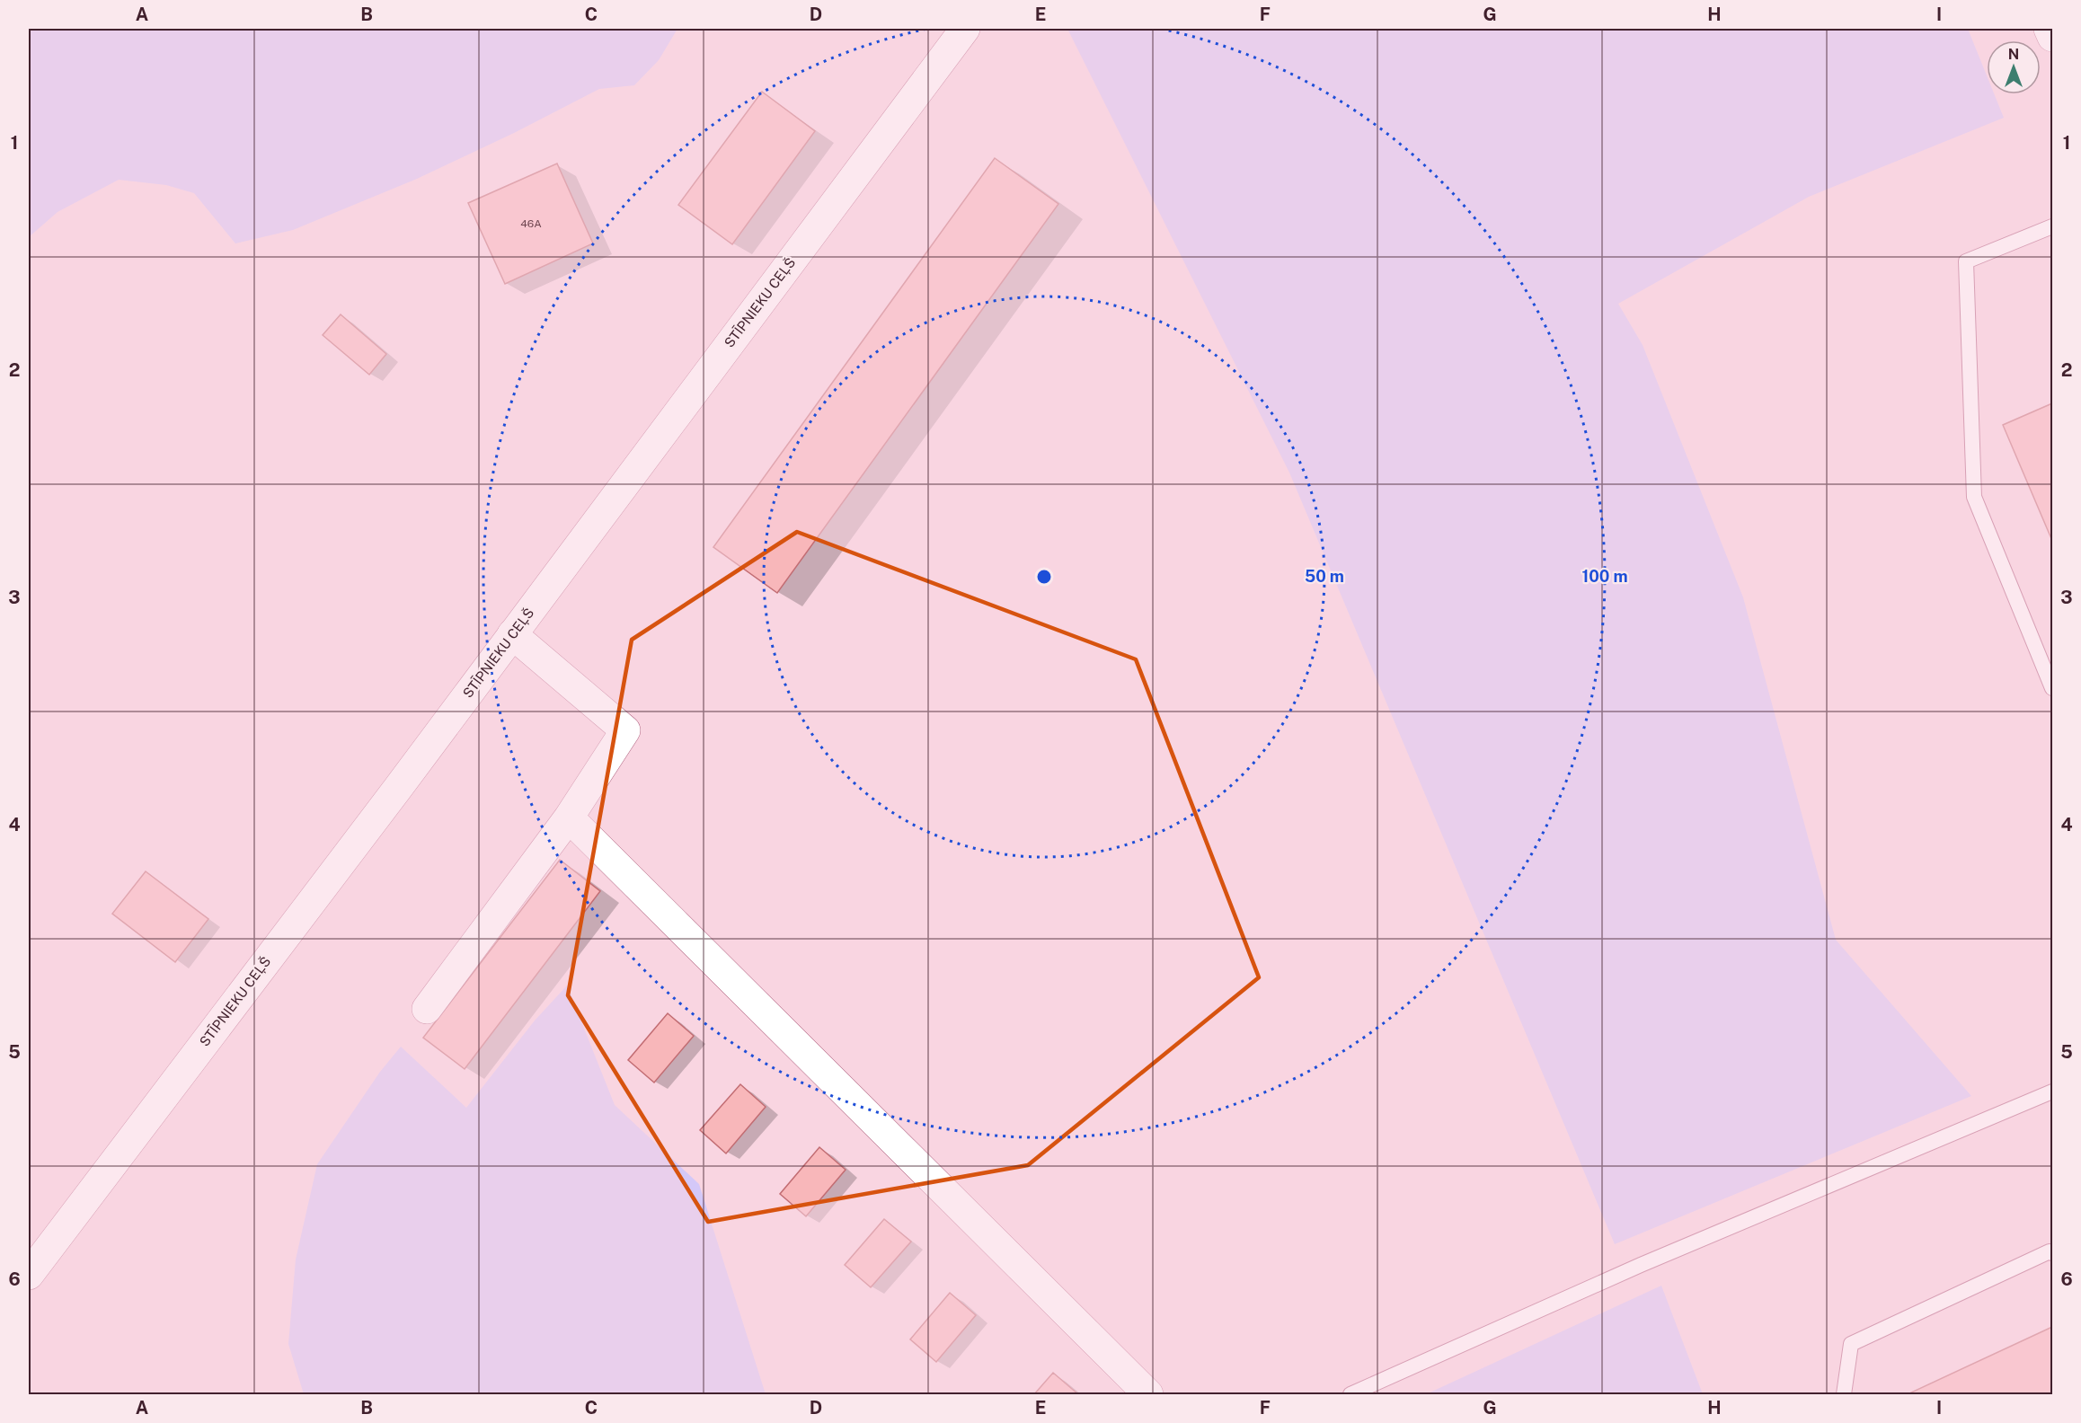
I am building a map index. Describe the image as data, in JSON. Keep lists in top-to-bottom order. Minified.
{"streets":{"main road":["STĪPNIEKU CEĻŠ"]},"house_numbers":["46A"],"north":"top","grid":{"columns":["A","B","C","D","E","F","G","H","I"],"rows":["1","2","3","4","5","6"]},"rings":["50 m","100 m"]}
